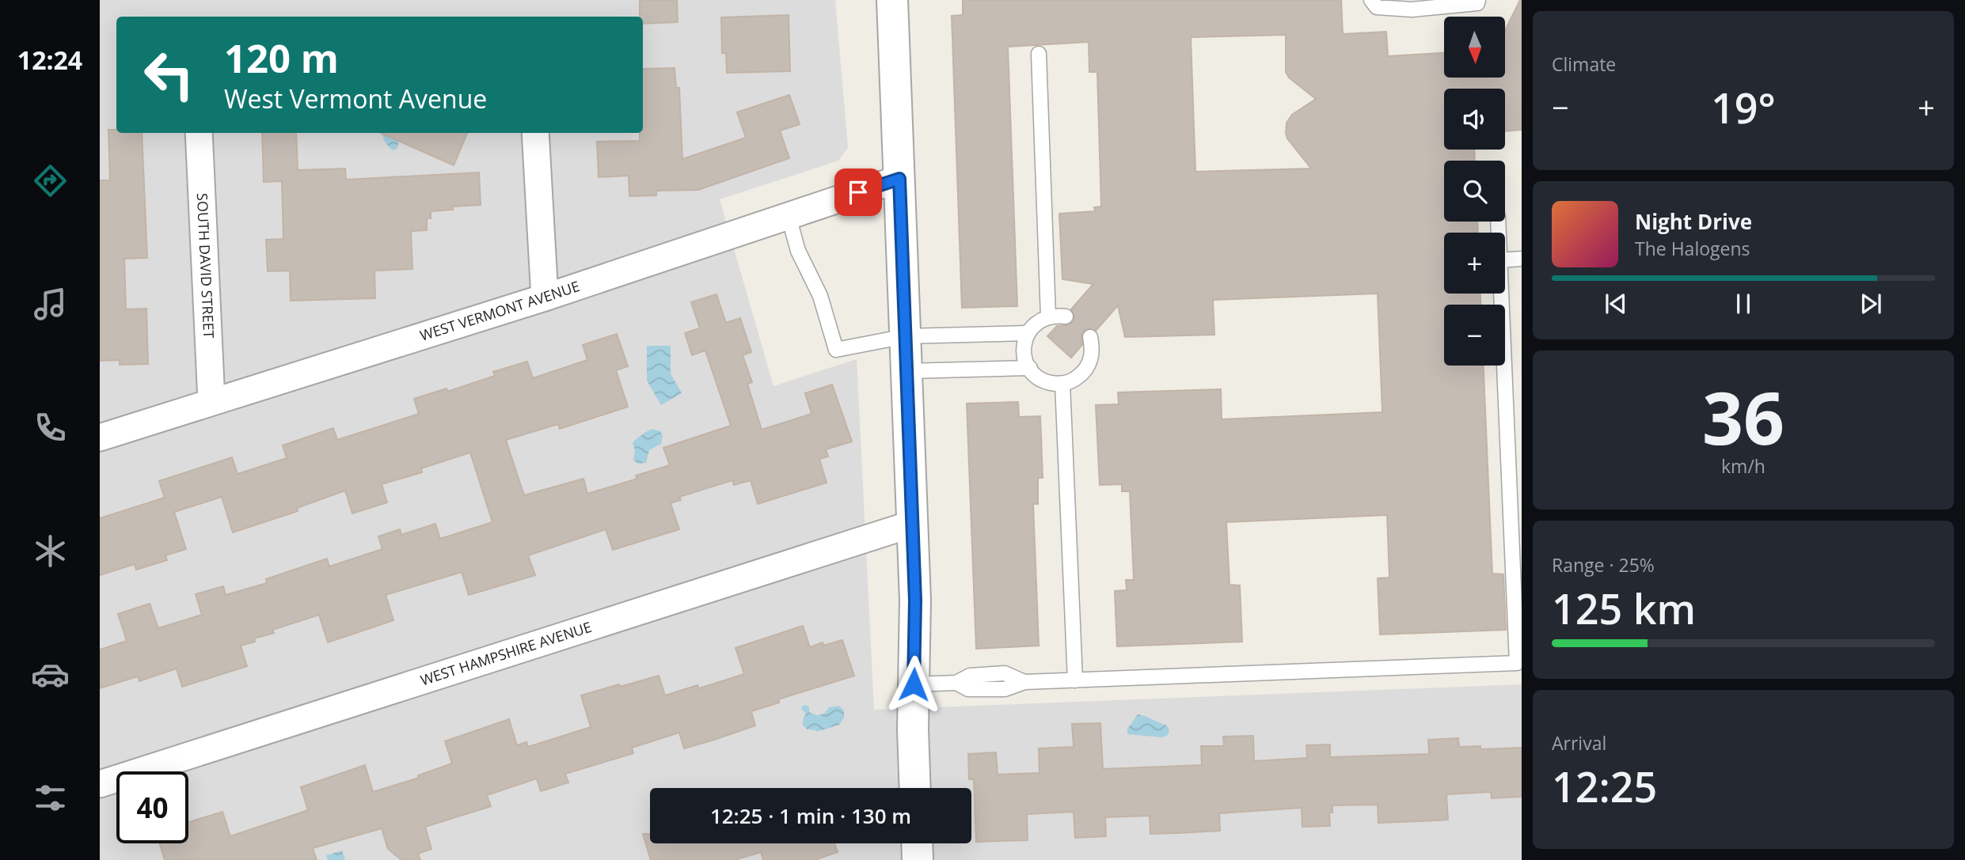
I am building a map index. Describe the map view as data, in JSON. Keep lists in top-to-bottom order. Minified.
{"streets":{"street":["SOUTH DAVID STREET","WEST VERMONT AVENUE","WEST HAMPSHIRE AVENUE"]},"crossings":[["SOUTH DAVID STREET","WEST VERMONT AVENUE"]],"north":"bottom","page":{"tabs":"12:24","tile":["Climate",["36","km/h"],["Range · 25%","125 km"],["Arrival","12:25"]],"map_buttons":["+","−"],"turn":["120 m","West Vermont Avenue"],"heat":["−","19°","+"],"song":["Night Drive","The Halogens"],"limit":"40","trip":"12:25 · 1 min · 130 m"}}
